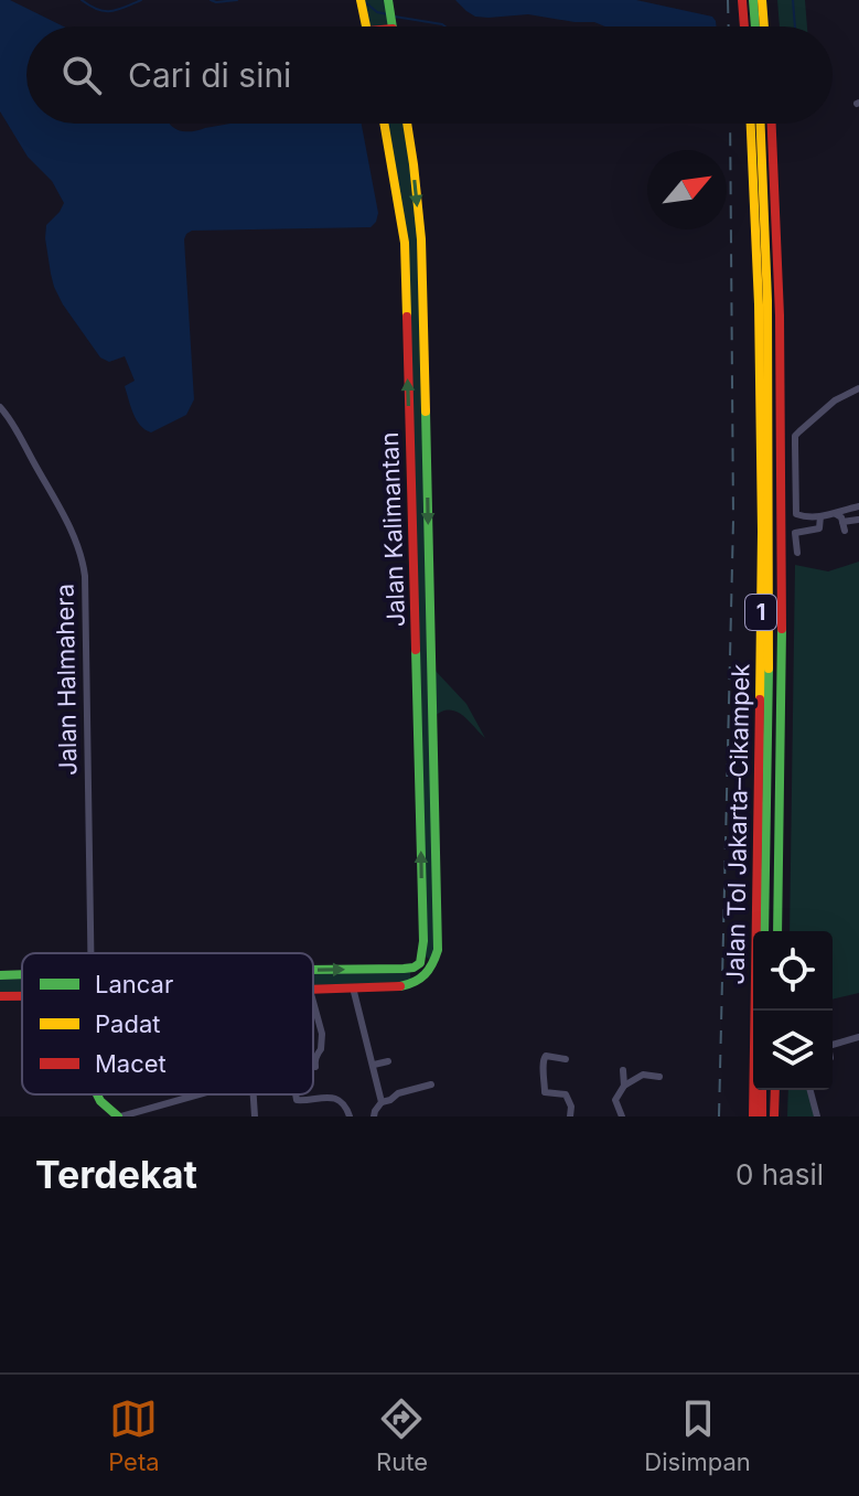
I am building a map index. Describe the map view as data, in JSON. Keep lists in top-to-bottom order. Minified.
{"streets":{"main road":["Jalan Kalimantan","1","Jalan Tol Jakarta–Cikampek"],"street":["Jalan Halmahera"]},"legend":["Lancar","Padat","Macet"],"north":"top right","page":{"search":"Cari di sini","heading":["Terdekat","0 hasil"],"nav":["Peta","Rute","Disimpan"]}}
